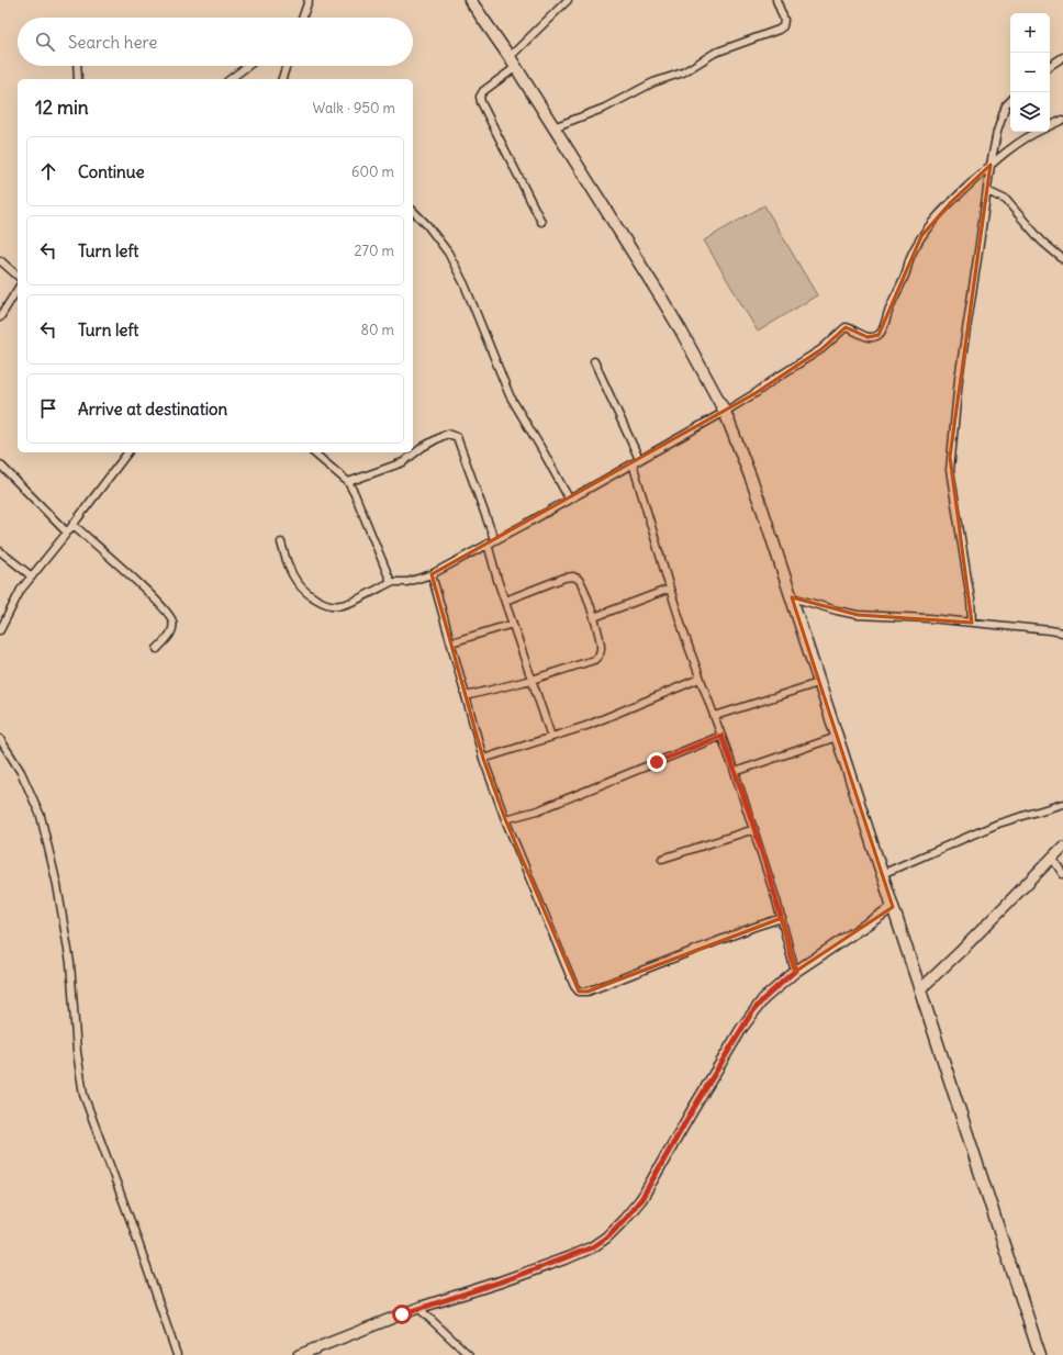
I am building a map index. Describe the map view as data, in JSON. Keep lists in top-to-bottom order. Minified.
{"page":{"map_buttons":["+","−"],"search":"Search here","heading":["12 min","Walk · 950 m"],"list":[["Continue","600 m"],["Turn left","270 m"],["Turn left","80 m"],"Arrive at destination"]}}
